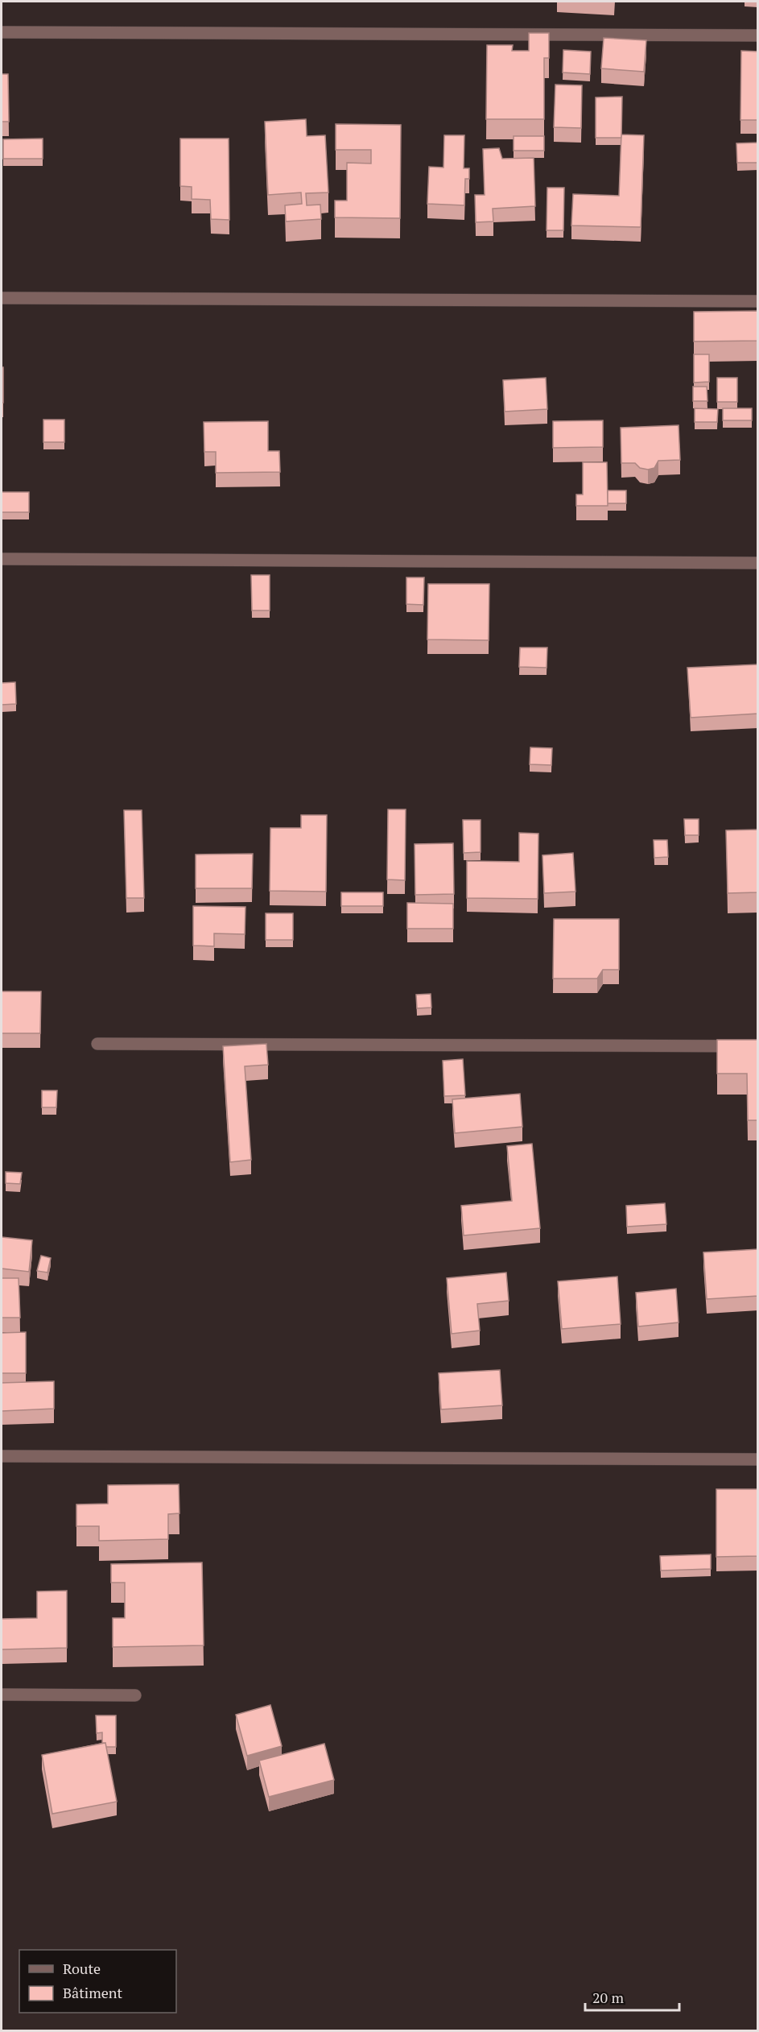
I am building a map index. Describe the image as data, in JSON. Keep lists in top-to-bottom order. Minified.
{"legend":["Route","Bâtiment"],"scale_bar":"20 m"}
